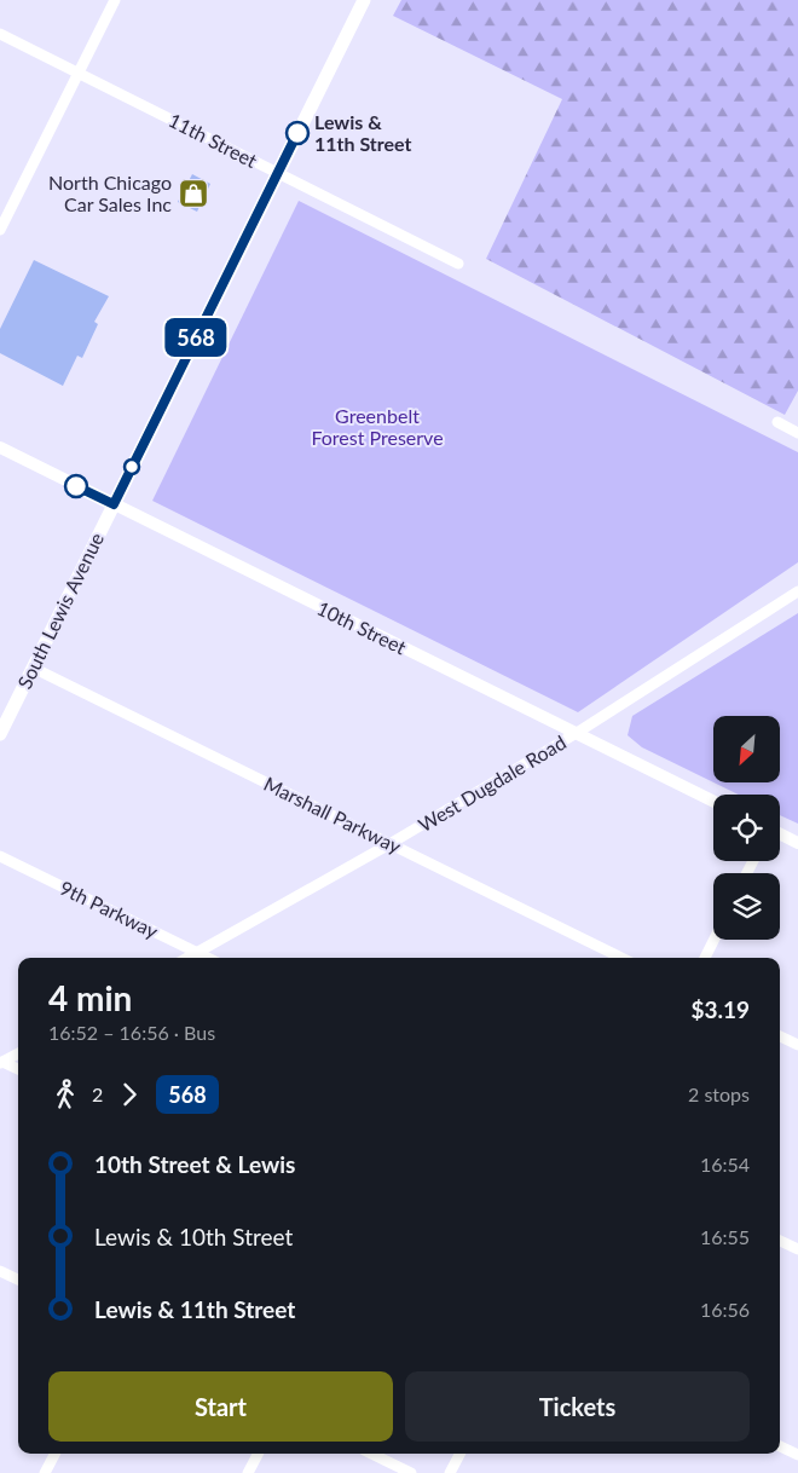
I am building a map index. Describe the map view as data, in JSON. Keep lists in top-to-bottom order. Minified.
{"streets":{"main road":["South Lewis Avenue"],"street":["11th Street","10th Street","West Dugdale Road","Marshall Parkway","9th Parkway"]},"crossings":[["11th Street","South Lewis Avenue"],["South Lewis Avenue","10th Street"],["South Lewis Avenue","Marshall Parkway"],["10th Street","West Dugdale Road"],["West Dugdale Road","Marshall Parkway"],["West Dugdale Road","9th Parkway"]],"parks":["Greenbelt Forest Preserve"],"places":{"other":["Lewis & 11th Street"],"shop":["North Chicago Car Sales Inc"]},"lines":["bus line 568"],"north":"bottom left","page":{"on_map":"568","heading":["4 min","16:52 – 16:56 · Bus","$3.19"],"legs":["2","568","2 stops"],"list":[{"name":"10th Street & Lewis","value":"16:54"},{"name":"Lewis & 10th Street","value":"16:55"},{"name":"Lewis & 11th Street","value":"16:56"}],"buttons":["Start","Tickets"]}}
